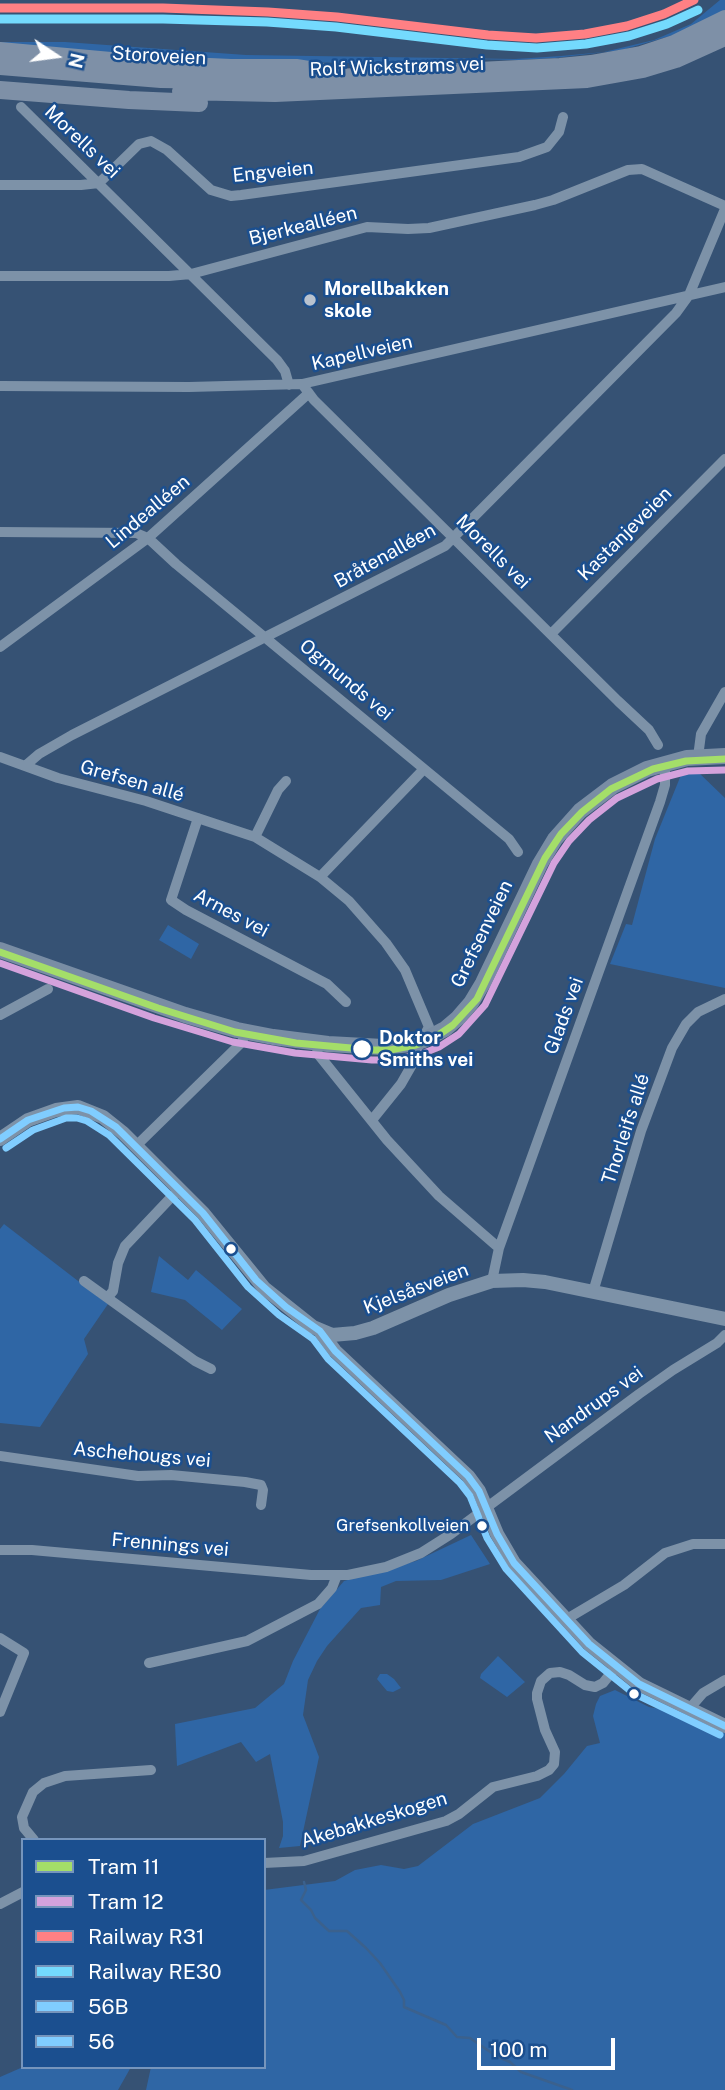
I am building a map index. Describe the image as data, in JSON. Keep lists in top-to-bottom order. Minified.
{"streets":{"highway":["Storoveien","Rolf Wickstrøms vei"],"main road":["Grefsenveien"],"street":["Morells vei","Engveien","Bjerkealléen","Kapellveien","Lindealléen","Kastanjeveien","Bråtenalléen","Ogmunds vei","Grefsen allé","Arnes vei","Glads vei","Thorleifs allé","Kjelsåsveien","Nandrups vei","Aschehougs vei","Frennings vei","Akebakkeskogen"]},"crossings":[["Storoveien","Rolf Wickstrøms vei"],["Morells vei","Engveien"],["Morells vei","Bjerkealléen"],["Morells vei","Kapellveien"],["Morells vei","Lindealléen"],["Morells vei","Kastanjeveien"],["Morells vei","Bråtenalléen"],["Bjerkealléen","Bråtenalléen"],["Kapellveien","Lindealléen"],["Kapellveien","Bråtenalléen"],["Lindealléen","Ogmunds vei"],["Bråtenalléen","Ogmunds vei"],["Bråtenalléen","Grefsen allé"],["Grefsen allé","Arnes vei"],["Grefsen allé","Grefsenveien"],["Grefsenveien","Glads vei"],["Glads vei","Kjelsåsveien"],["Thorleifs allé","Kjelsåsveien"],["Nandrups vei","Frennings vei"]],"places":["Morellbakken skole","Doktor Smiths vei","Grefsenkollveien"],"lines":["rail line R31","rail line RE30","tram line 11","tram line 12","transit line 56B","transit line 56"],"legend":["Tram 11","Tram 12","Railway R31","Railway RE30","56B","56"],"scale_bar":"100 m","north":"right"}
